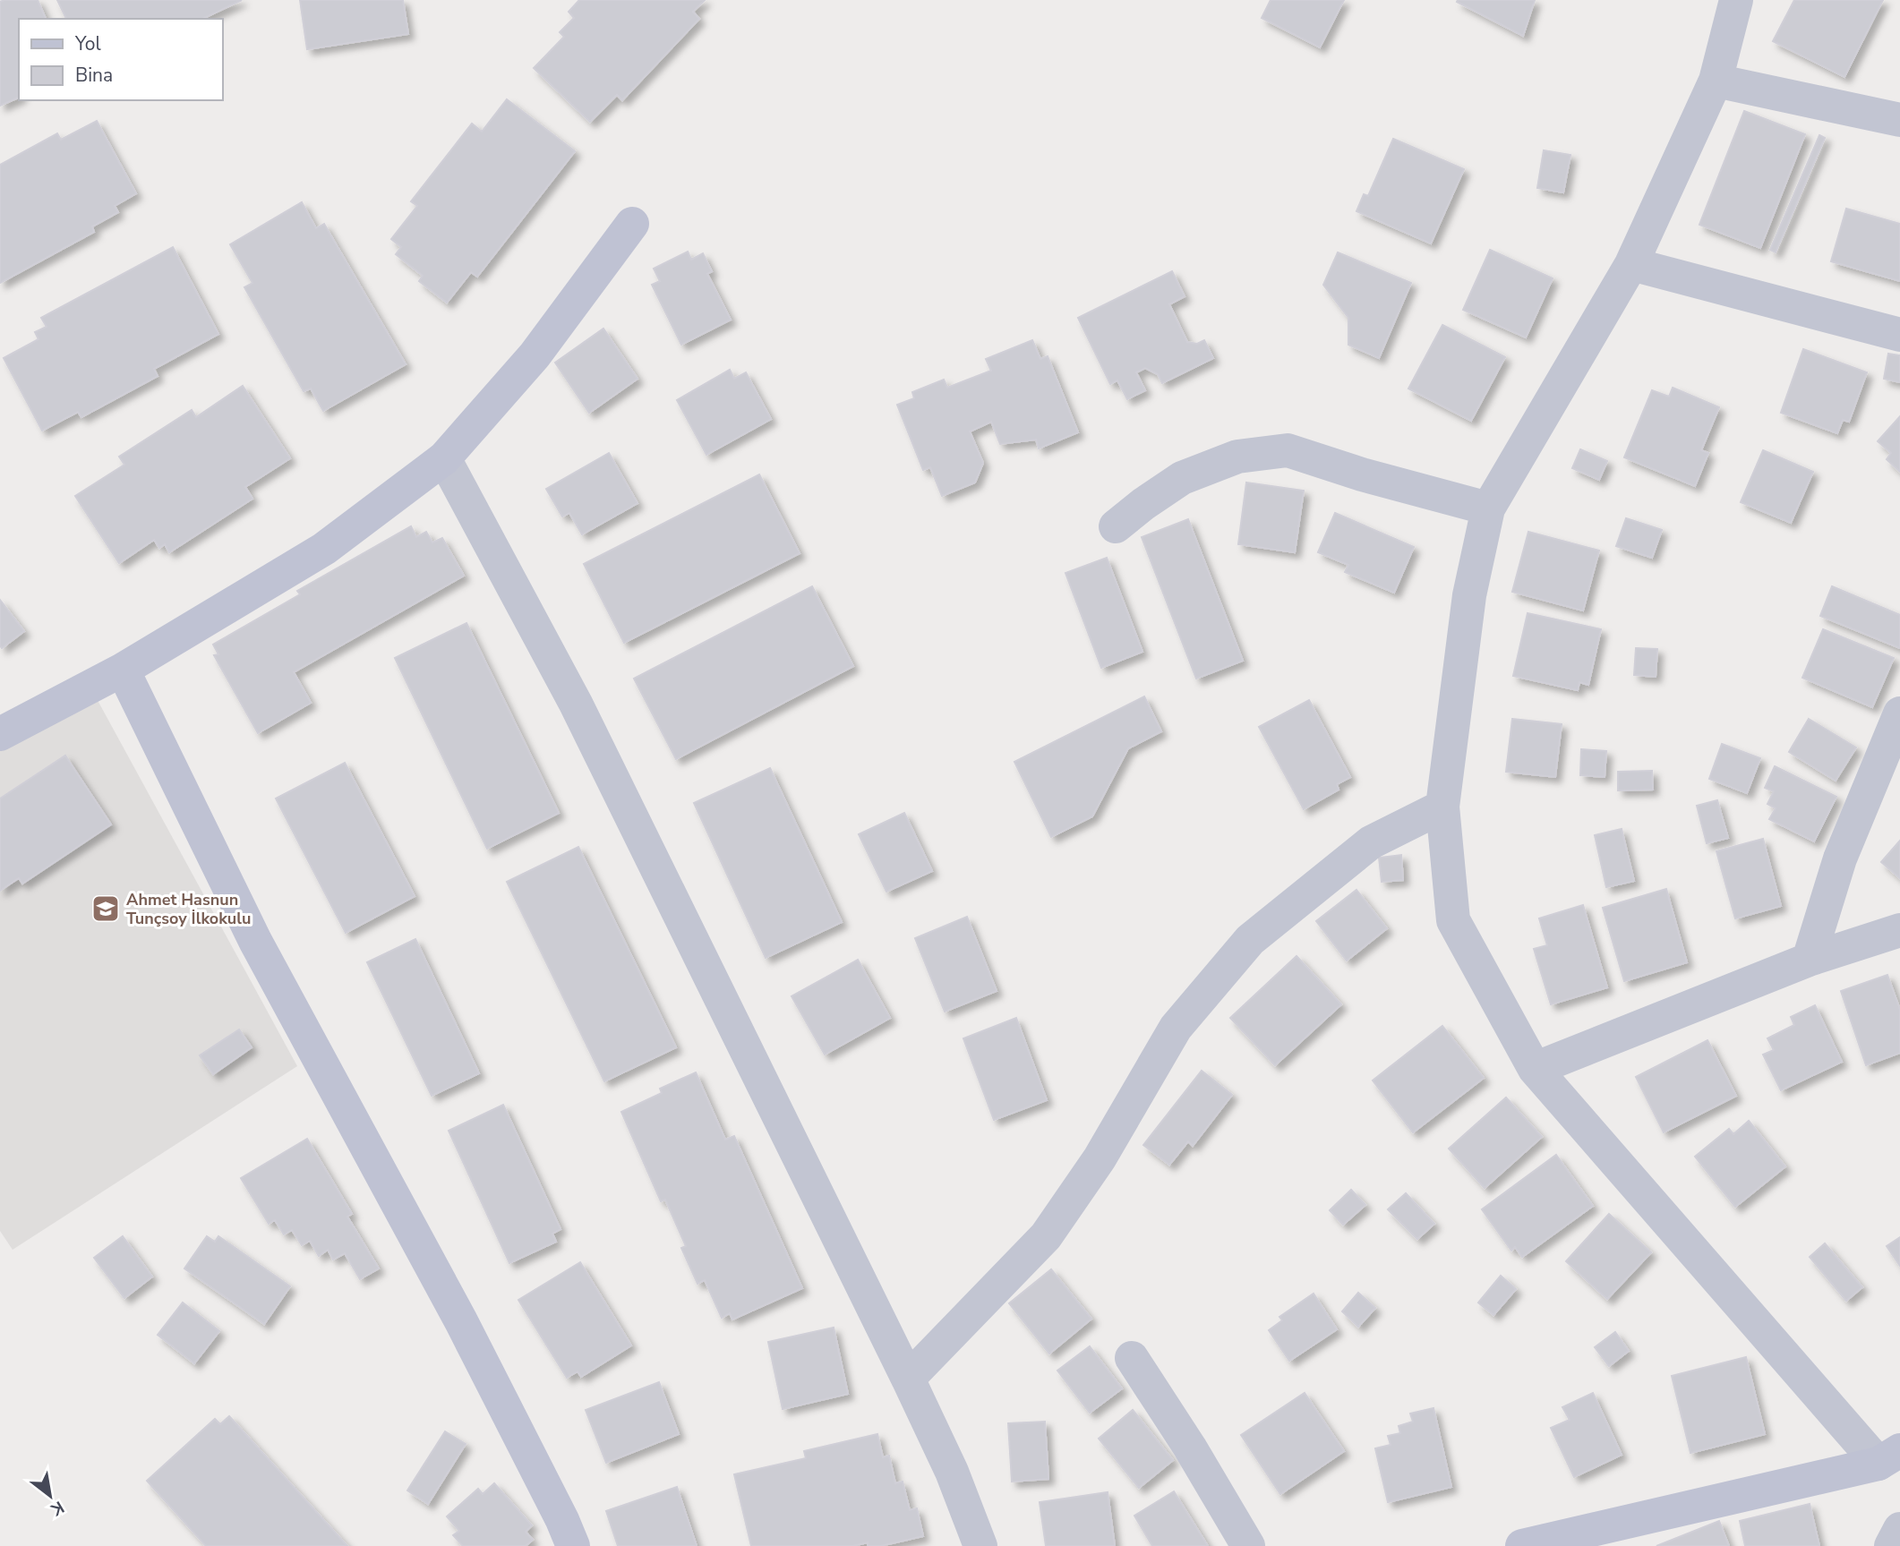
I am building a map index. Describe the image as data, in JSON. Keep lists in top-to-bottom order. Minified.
{"places":{"school or university":["Ahmet Hasnun Tunçsoy İlkokulu"]},"legend":["Yol","Bina"],"north":"bottom right"}
